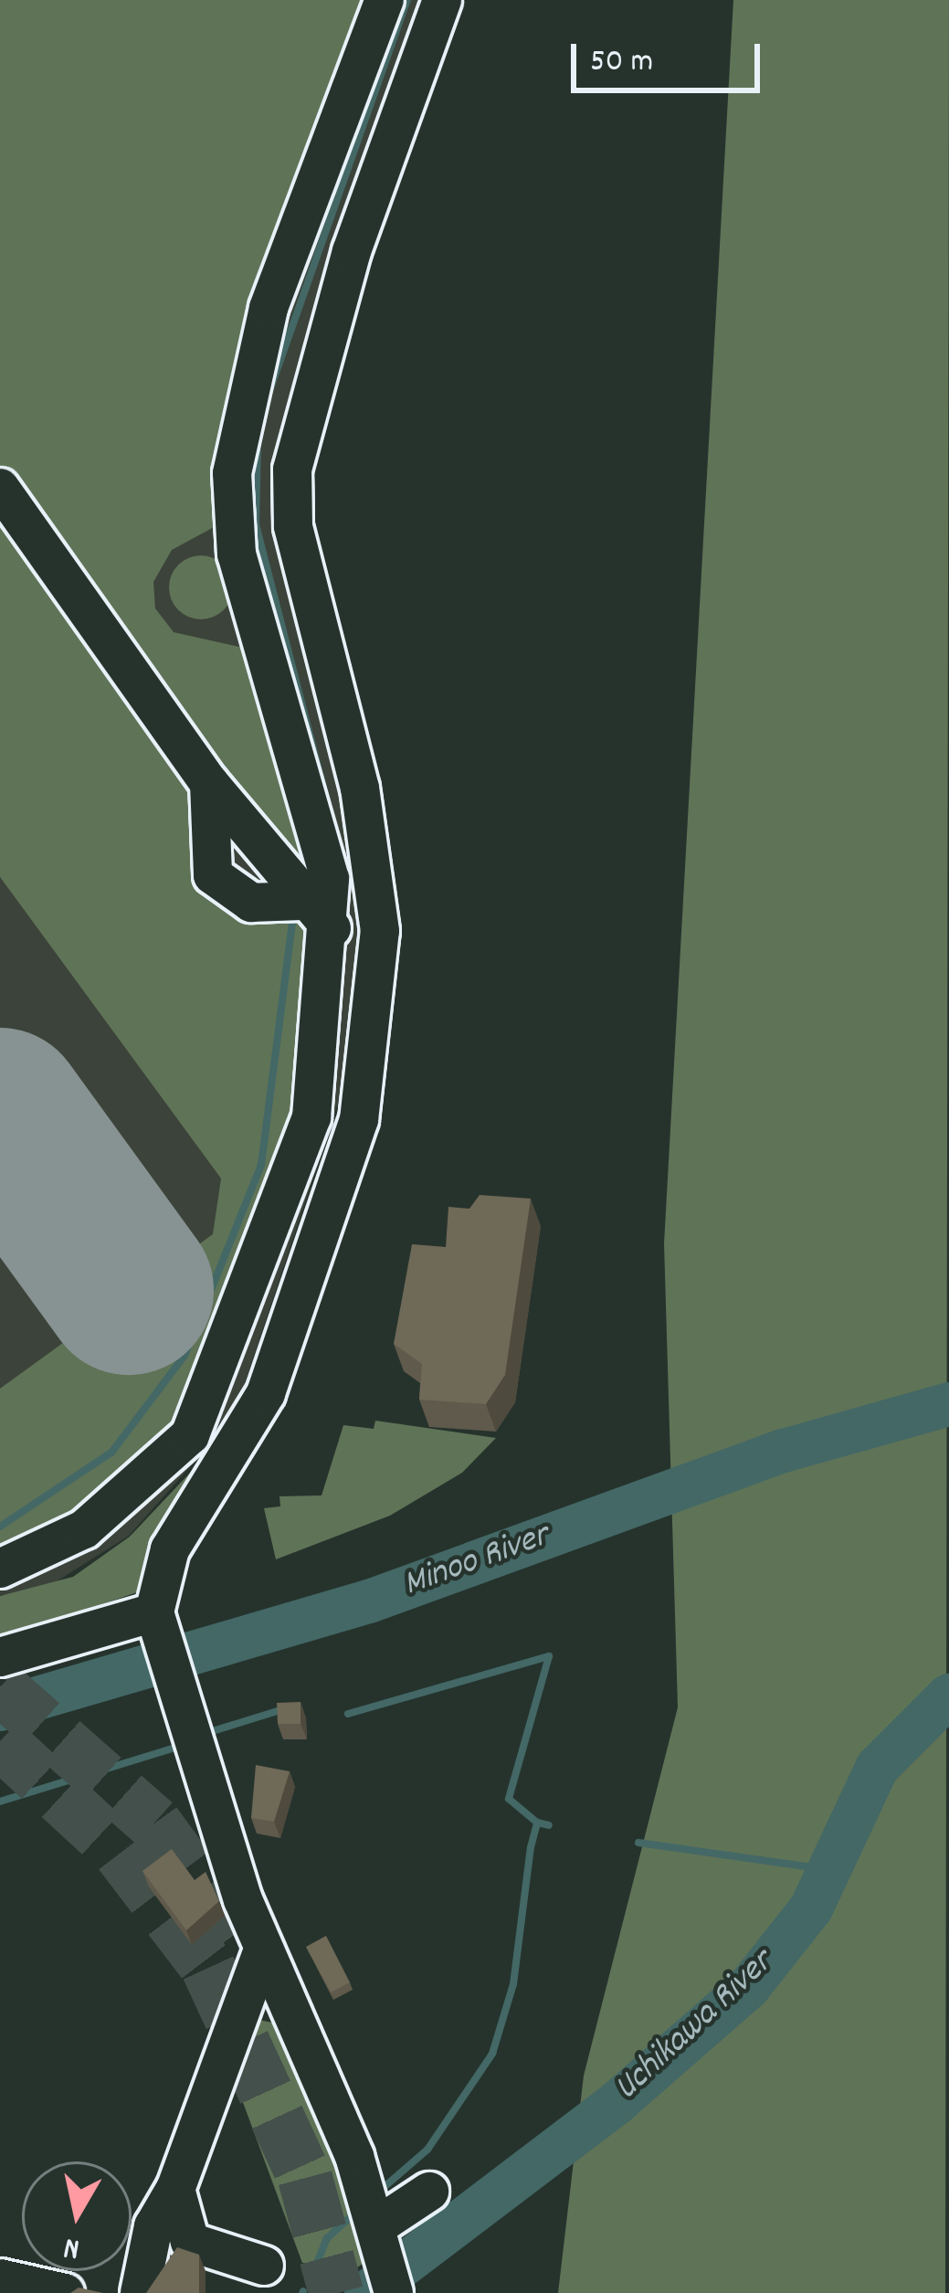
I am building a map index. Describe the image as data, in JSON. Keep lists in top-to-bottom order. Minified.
{"water":["Minoo River","Uchikawa River"],"scale_bar":"50 m","north":"bottom"}
